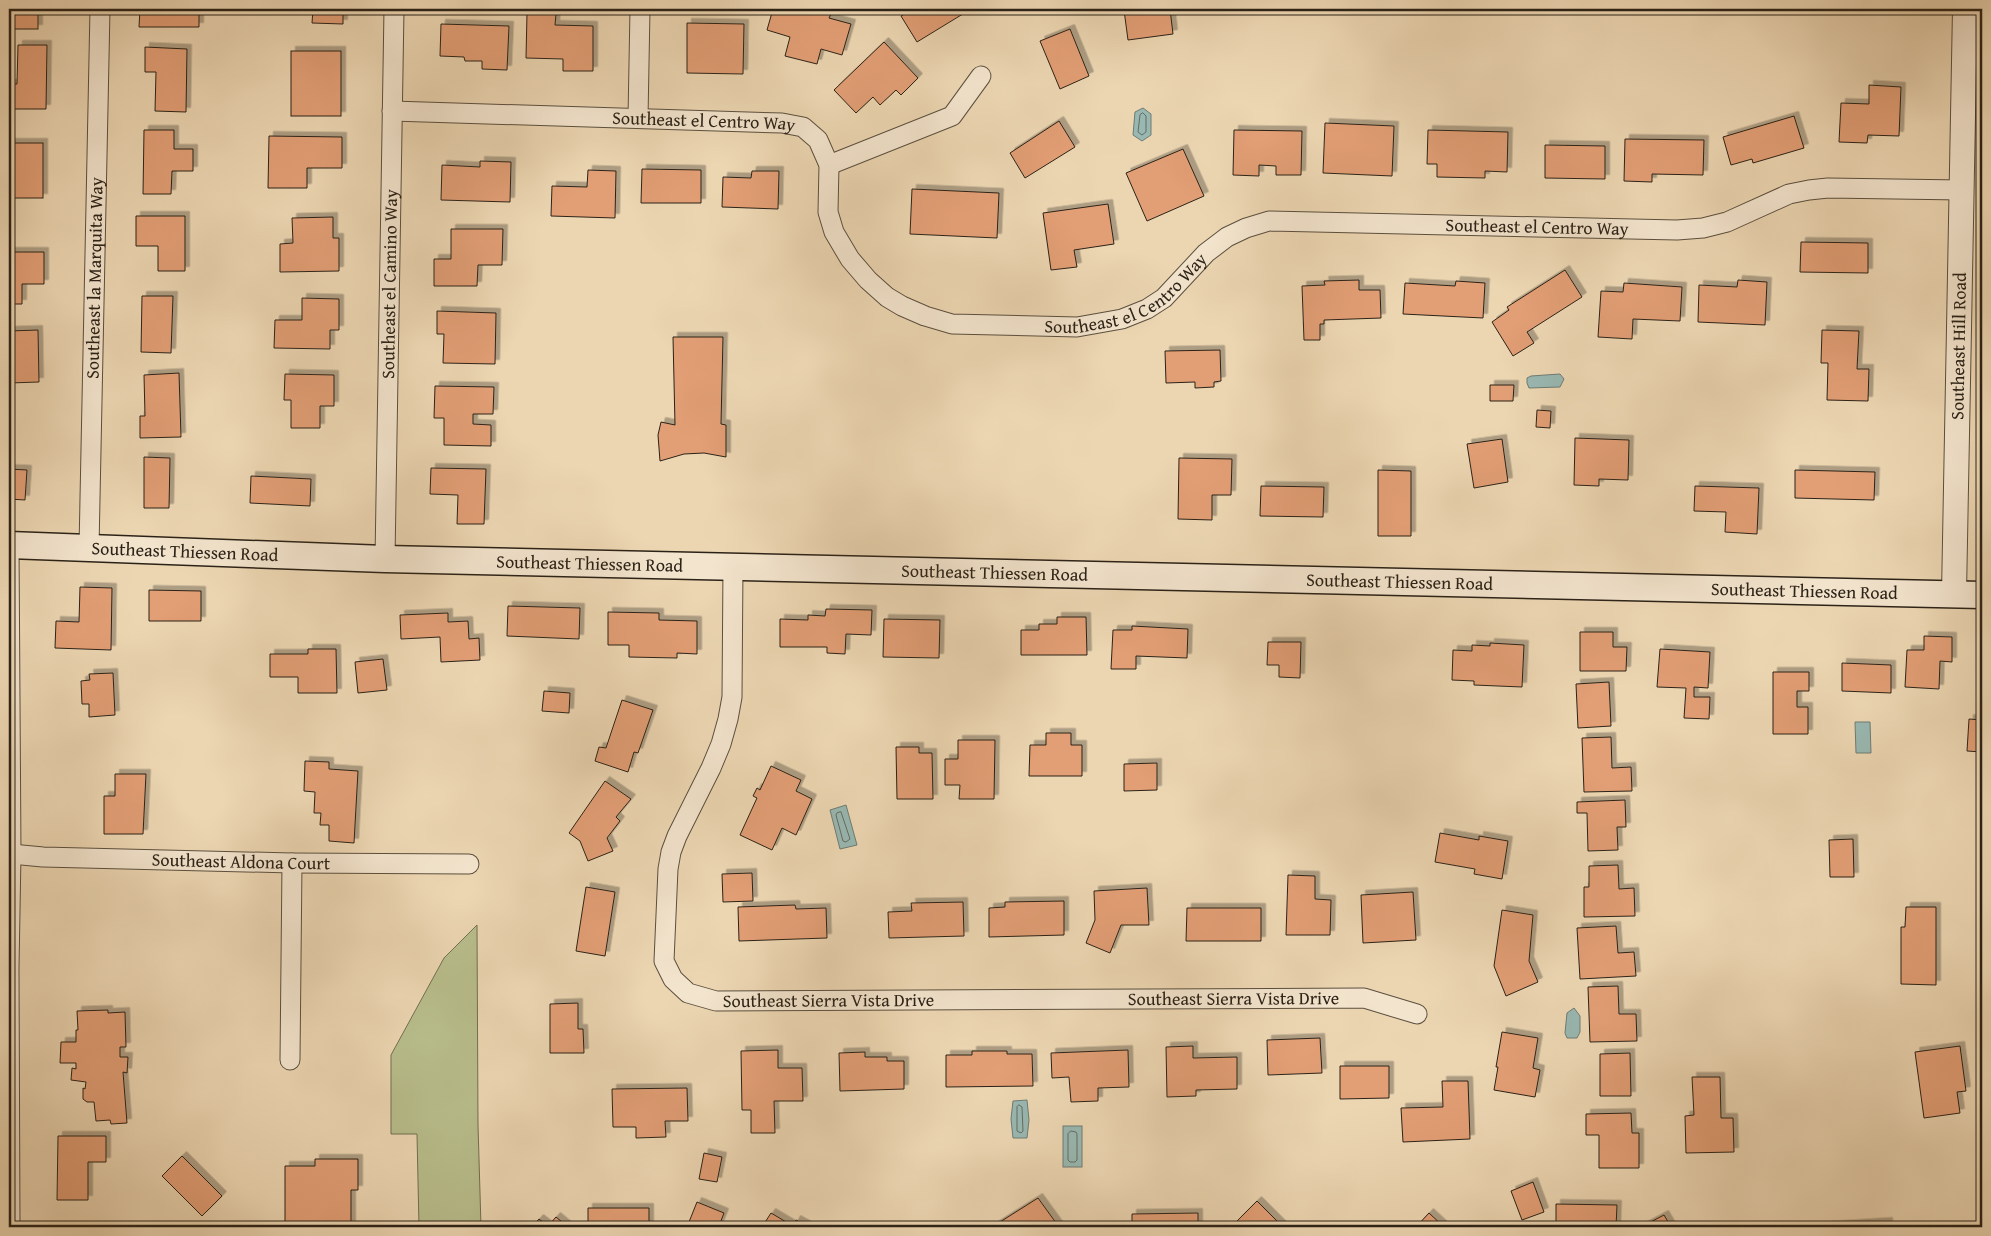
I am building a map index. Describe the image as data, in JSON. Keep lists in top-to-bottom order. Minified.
{"streets":{"main road":["Southeast Thiessen Road"],"street":["Southeast el Centro Way","Southeast la Marquita Way","Southeast el Camino Way","Southeast Hill Road","Southeast Aldona Court","Southeast Sierra Vista Drive"]},"crossings":[["Southeast el Centro Way","Southeast el Camino Way"],["Southeast el Centro Way","Southeast Hill Road"],["Southeast la Marquita Way","Southeast Thiessen Road"],["Southeast el Camino Way","Southeast Thiessen Road"],["Southeast Hill Road","Southeast Thiessen Road"],["Southeast Thiessen Road","Southeast Sierra Vista Drive"]]}
